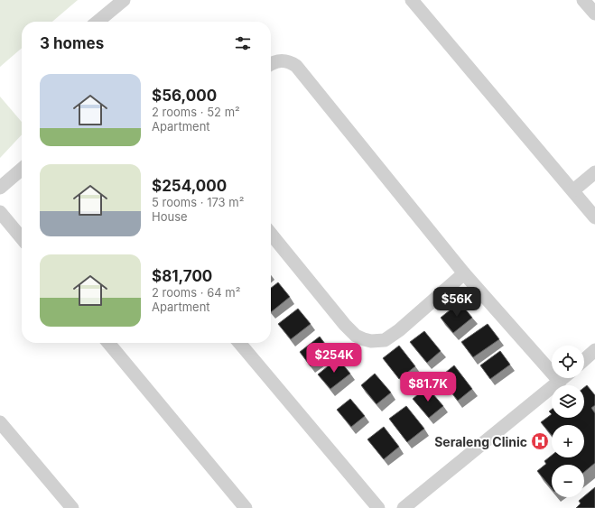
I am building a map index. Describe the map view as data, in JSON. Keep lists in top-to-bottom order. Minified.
{"places":{"hospital":["Seraleng Clinic"]},"page":{"heading":"3 homes","list":[{"name":"$56,000","note":"2 rooms · 52 m² · Apartment"},{"name":"$254,000","note":"5 rooms · 173 m² · House"},{"name":"$81,700","note":"2 rooms · 64 m² · Apartment"}],"price":["$56K","$254K","$81.7K"],"map_buttons":["+","−"]}}
